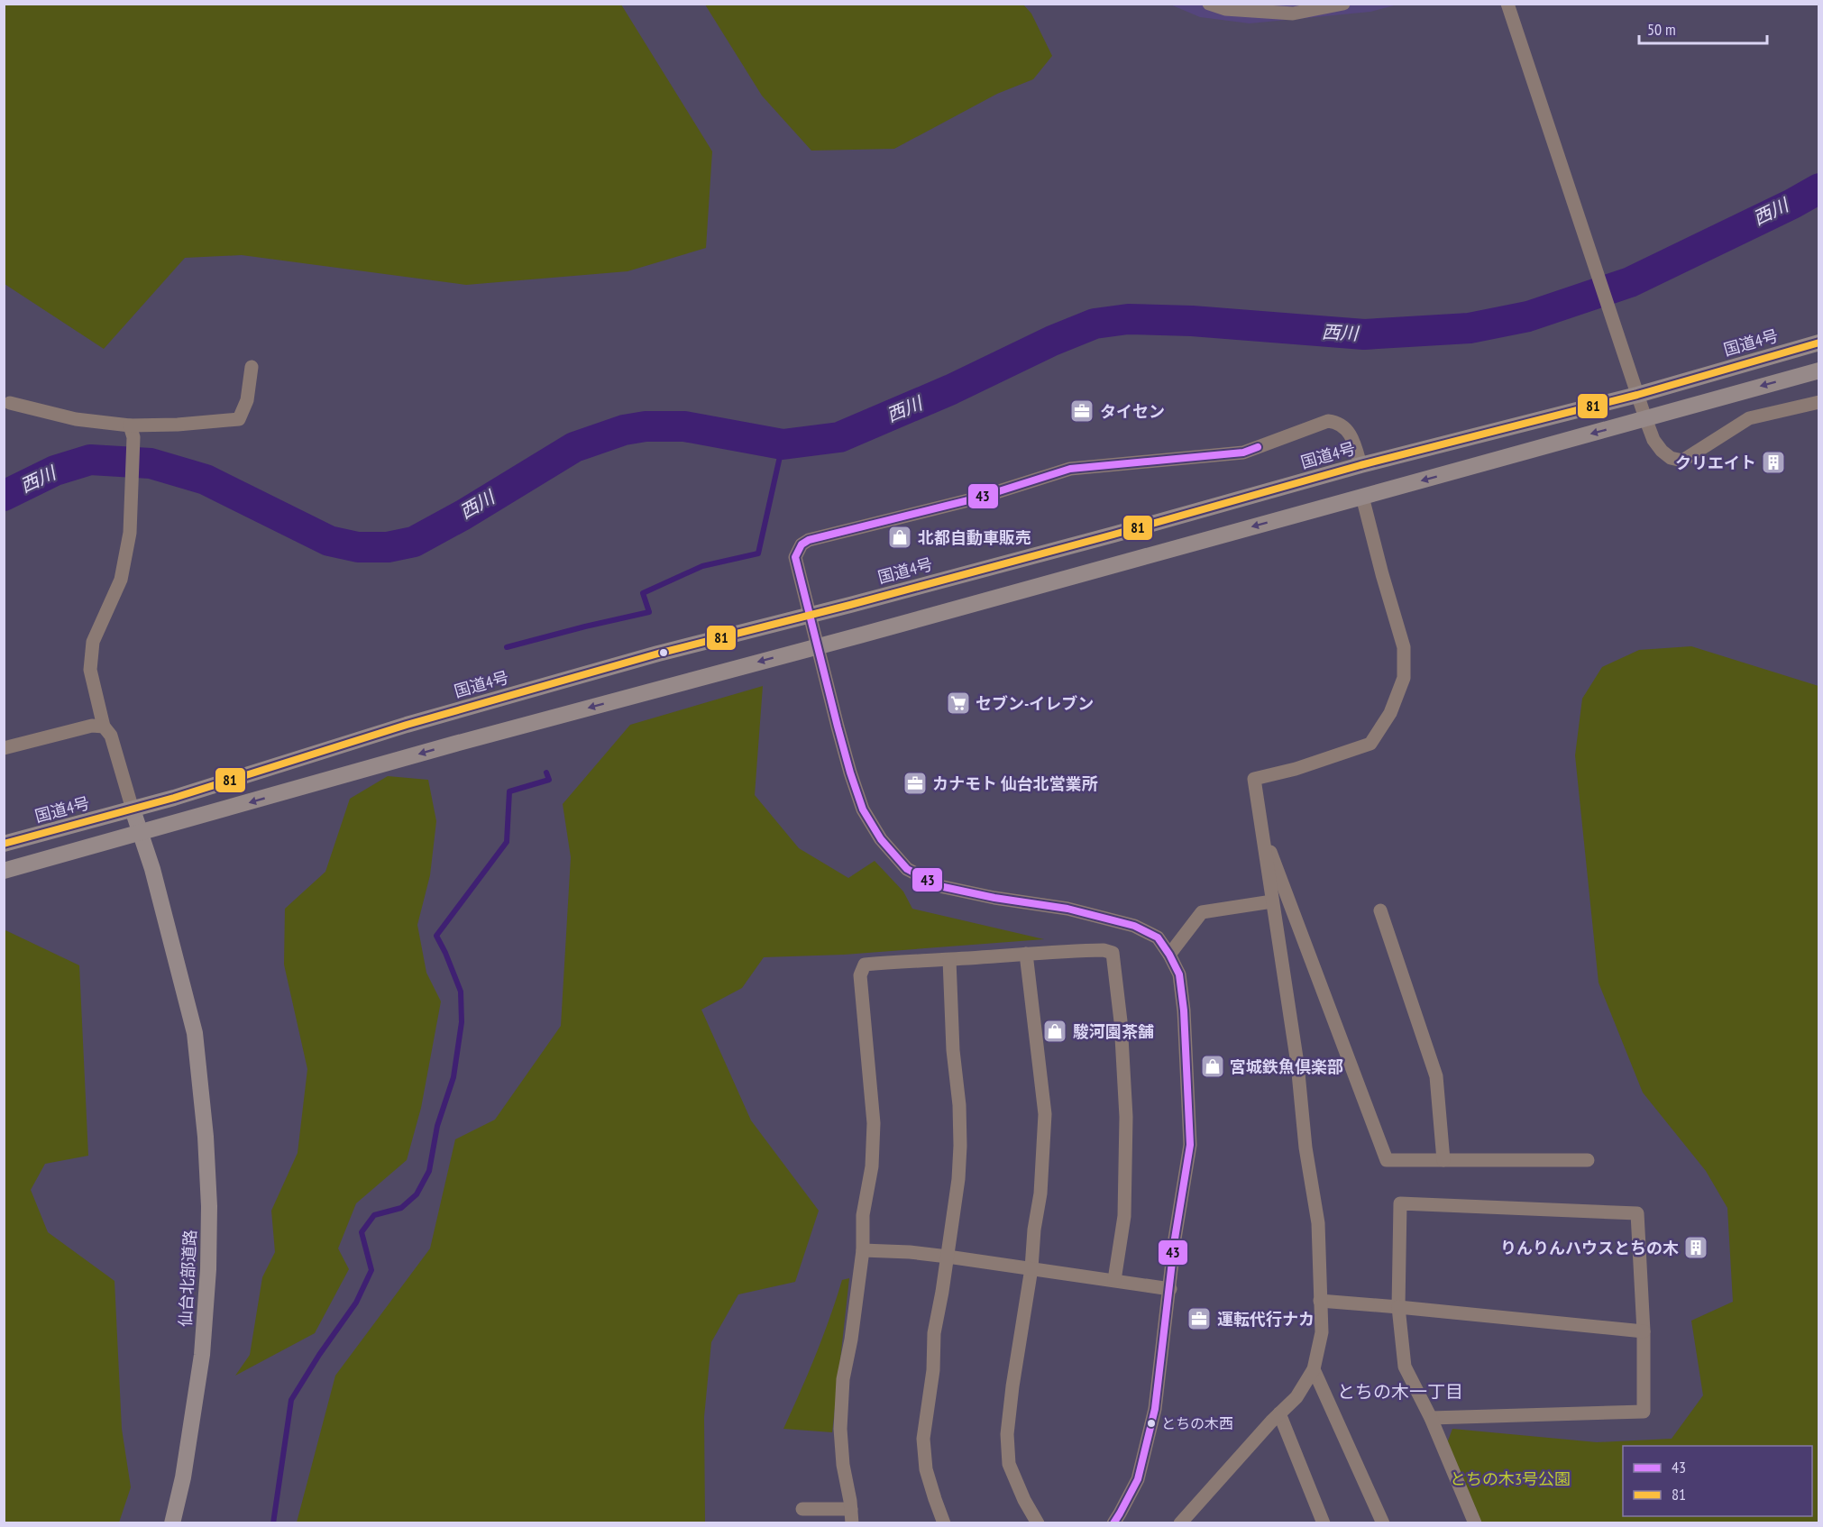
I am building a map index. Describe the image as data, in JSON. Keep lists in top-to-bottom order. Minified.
{"streets":{"highway":["国道4号","仙台北部道路"]},"crossings":[["国道4号","仙台北部道路"]],"districts":["とちの木一丁目"],"water":["西川"],"parks":["とちの木3号公園"],"places":{"office":["タイセン","カナモト 仙台北営業所","運転代行ナカ"],"building":["クリエイト","りんりんハウスとちの木"],"shop":["北都自動車販売","駿河園茶舗","宮城鉄魚倶楽部"],"supermarket":["セブン-イレブン"],"other":["とちの木西"]},"lines":["transit line 81","transit line 43"],"legend":["43","81"],"scale_bar":"50 m"}
